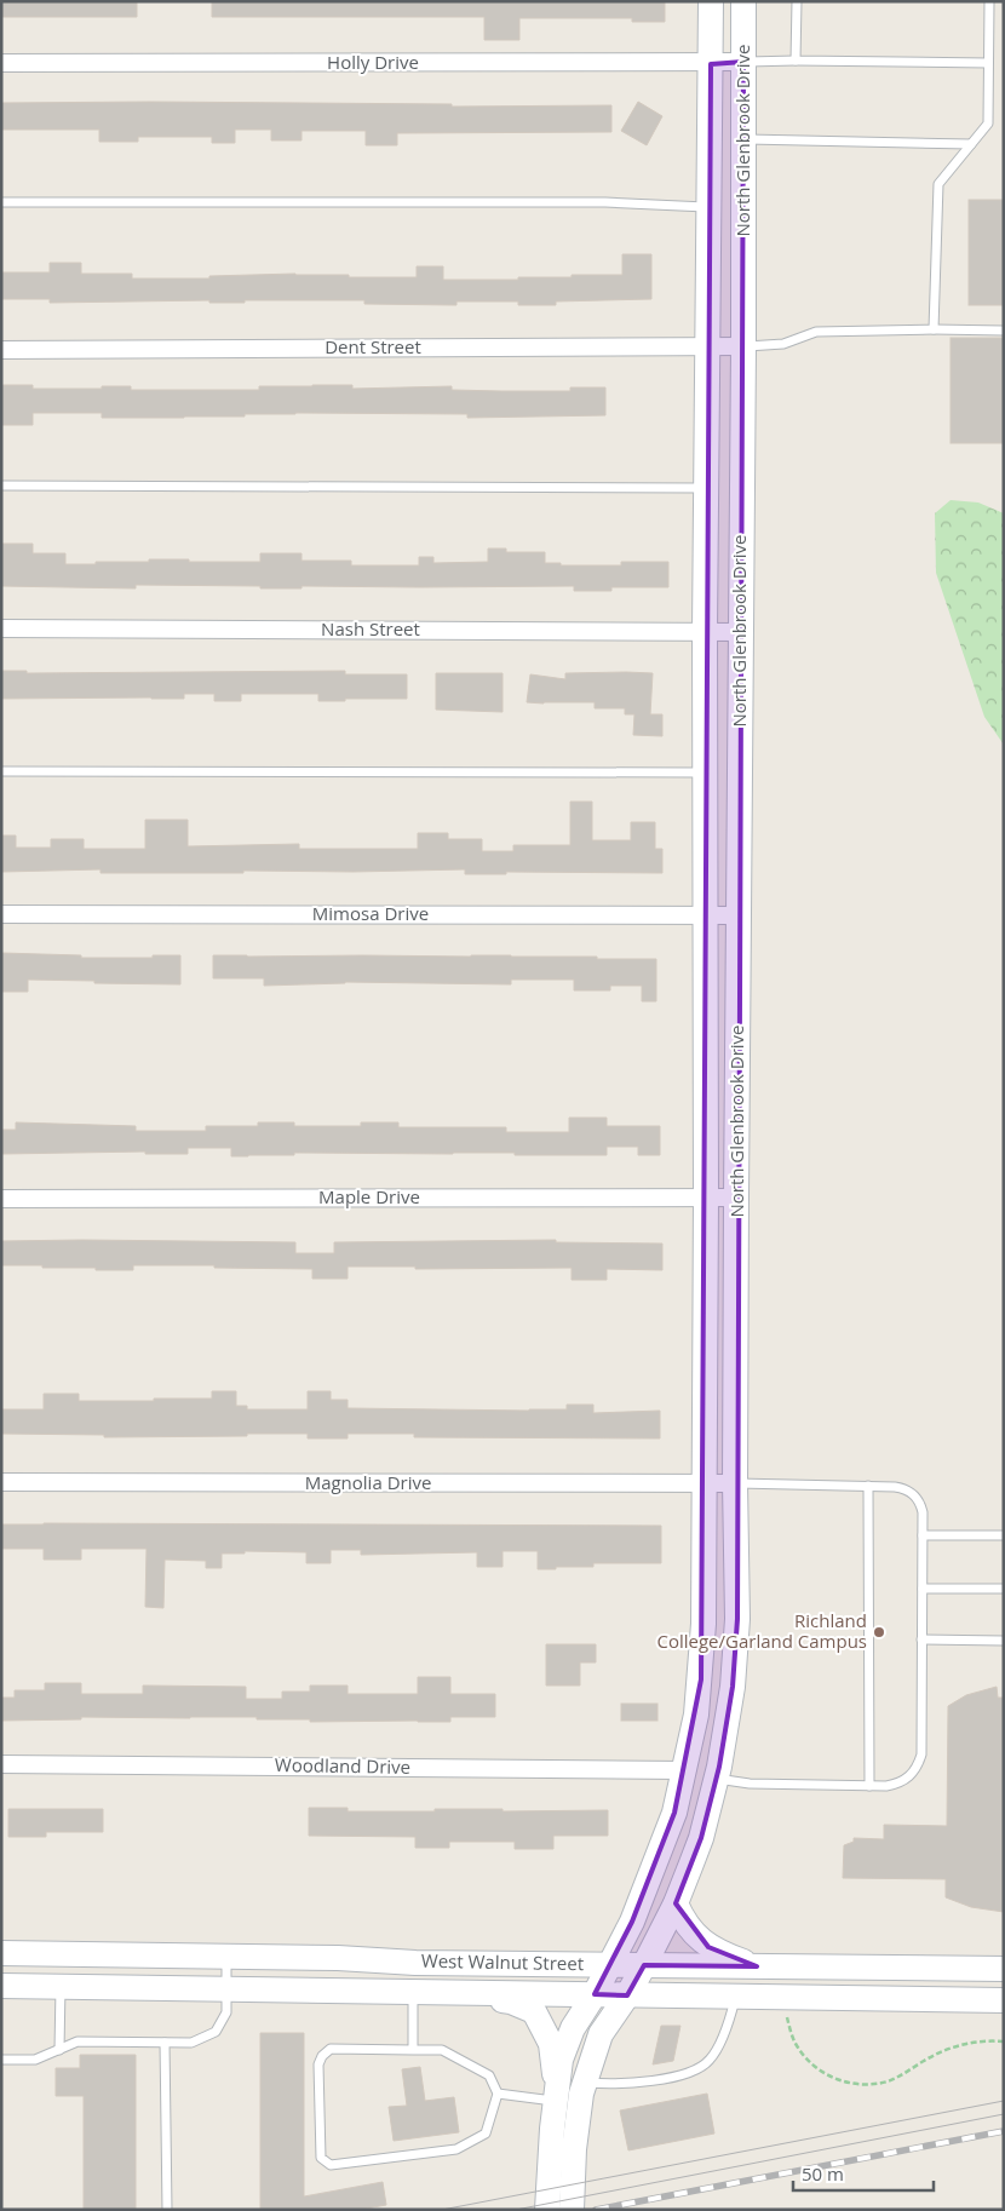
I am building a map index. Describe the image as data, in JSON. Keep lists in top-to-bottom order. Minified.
{"streets":{"main road":["North Glenbrook Drive","West Walnut Street"],"street":["Holly Drive","Dent Street","Nash Street","Mimosa Drive","Maple Drive","Magnolia Drive","Woodland Drive"]},"crossings":[["Holly Drive","North Glenbrook Drive"],["North Glenbrook Drive","Dent Street"],["North Glenbrook Drive","Nash Street"],["North Glenbrook Drive","Mimosa Drive"],["North Glenbrook Drive","Maple Drive"],["North Glenbrook Drive","Magnolia Drive"],["North Glenbrook Drive","Woodland Drive"],["North Glenbrook Drive","West Walnut Street"]],"places":["Richland College/Garland Campus"],"scale_bar":"50 m"}
